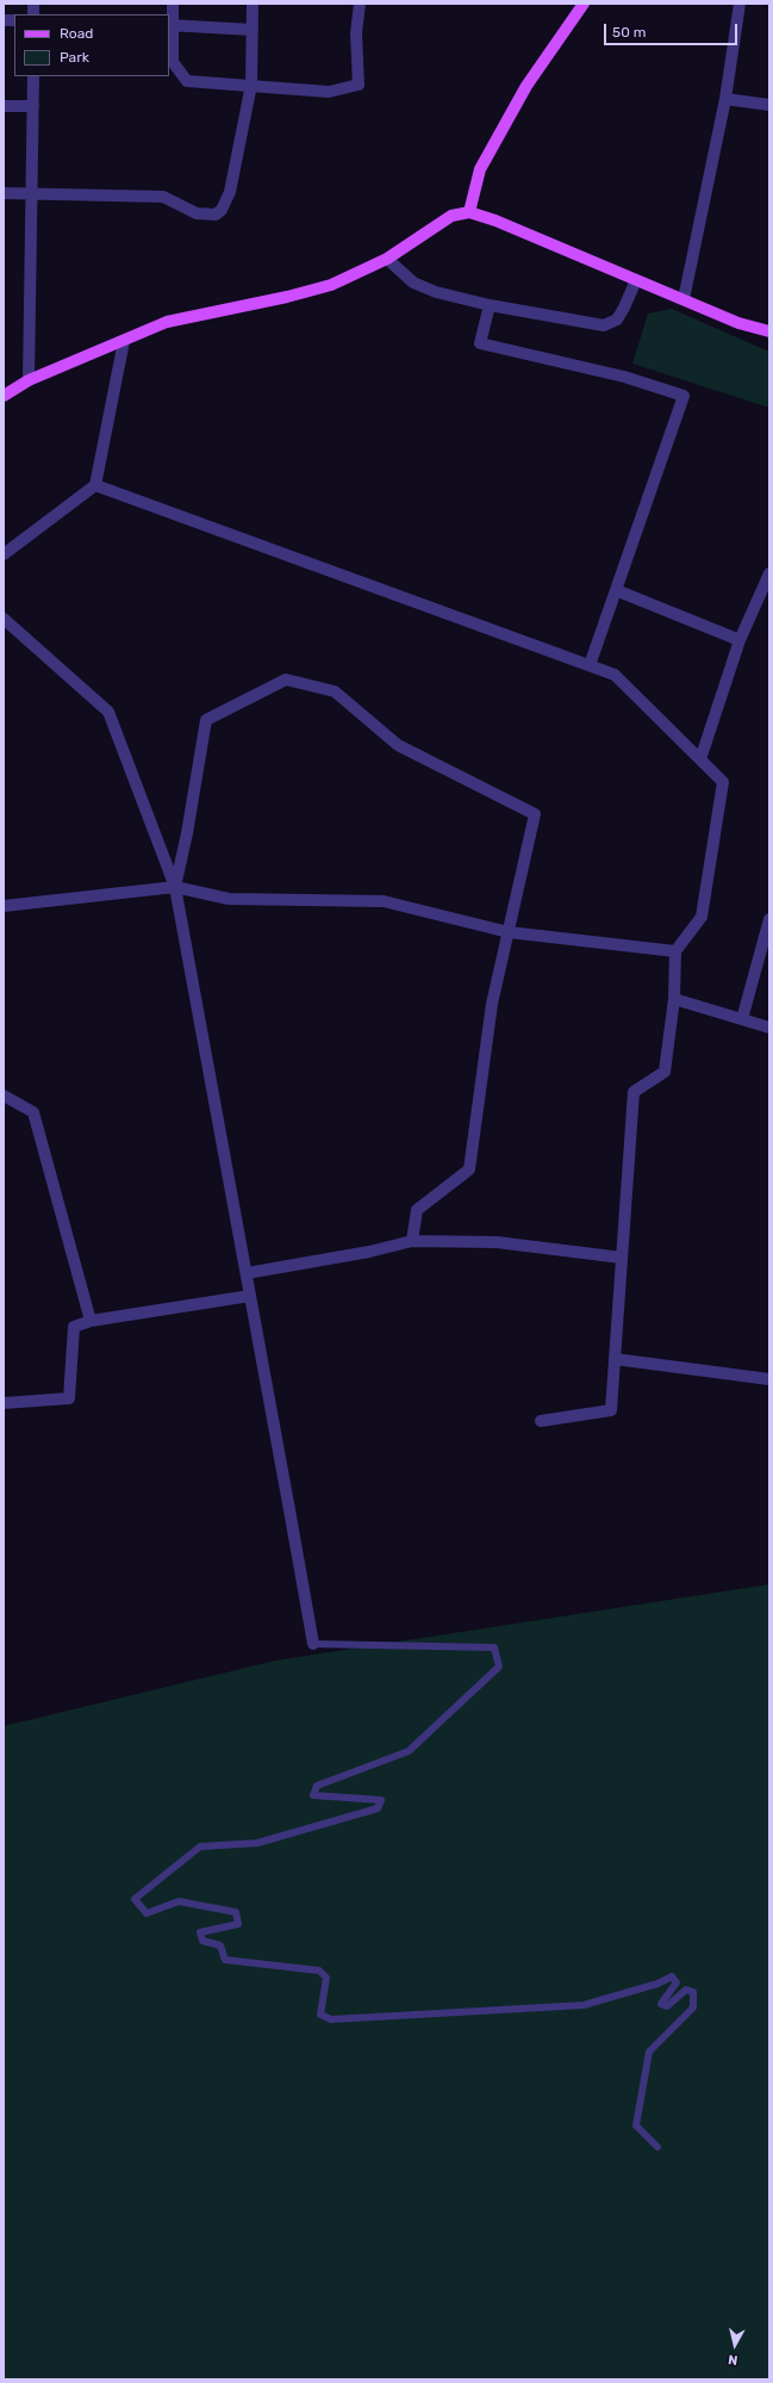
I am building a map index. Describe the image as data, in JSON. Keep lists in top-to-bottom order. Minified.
{"legend":["Road","Park"],"scale_bar":"50 m","north":"bottom"}
